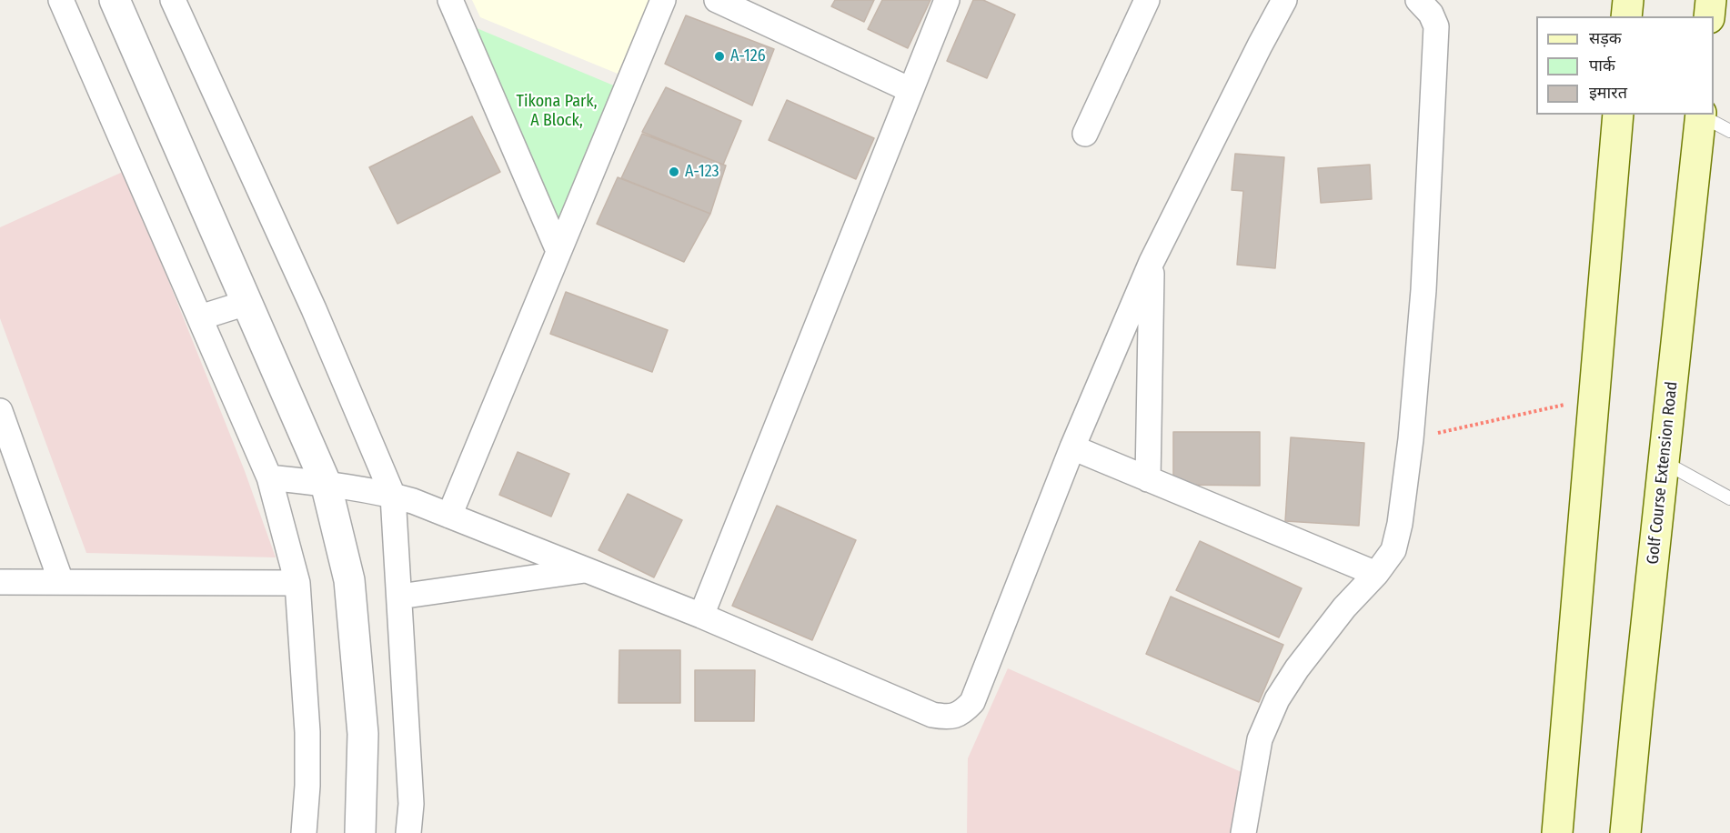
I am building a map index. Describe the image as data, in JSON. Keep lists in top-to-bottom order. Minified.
{"streets":{"main road":["Golf Course Extension Road"]},"parks":["Tikona Park, A Block,"],"places":["A-126","A-123"],"legend":["सड़क","पार्क","इमारत"]}
